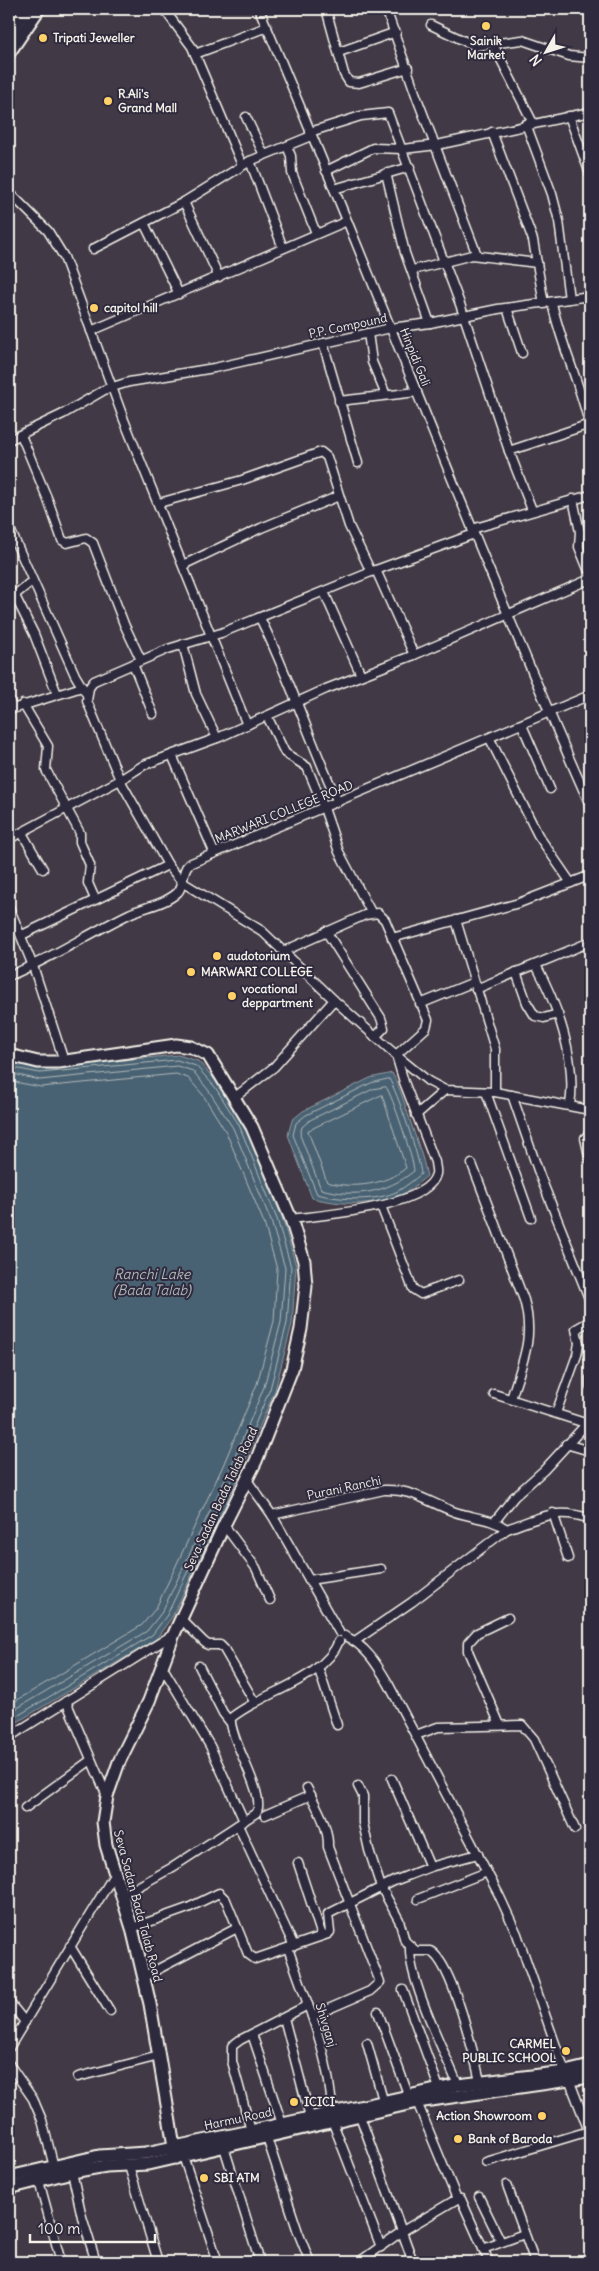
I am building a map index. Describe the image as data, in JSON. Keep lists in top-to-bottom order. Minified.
{"streets":{"street":["P.P. Compound","Hinpidi Gali","MARWARI COLLEGE ROAD","Purani Ranchi","Seva Sadan Bada Talab Road","Shivganj","Harmu Road"]},"crossings":[["P.P. Compound","Hinpidi Gali"],["Hinpidi Gali","MARWARI COLLEGE ROAD"],["Seva Sadan Bada Talab Road","Shivganj"],["Seva Sadan Bada Talab Road","Harmu Road"],["Shivganj","Harmu Road"]],"water":["Ranchi Lake (Bada Talab)"],"places":["Sainik Market","Tripati Jeweller","R.Ali's Grand Mall","capitol hill","audotorium","MARWARI COLLEGE","vocational deppartment","CARMEL PUBLIC SCHOOL","ICICI","Action Showroom","Bank of Baroda","SBI ATM"],"scale_bar":"100 m","north":"bottom left"}
